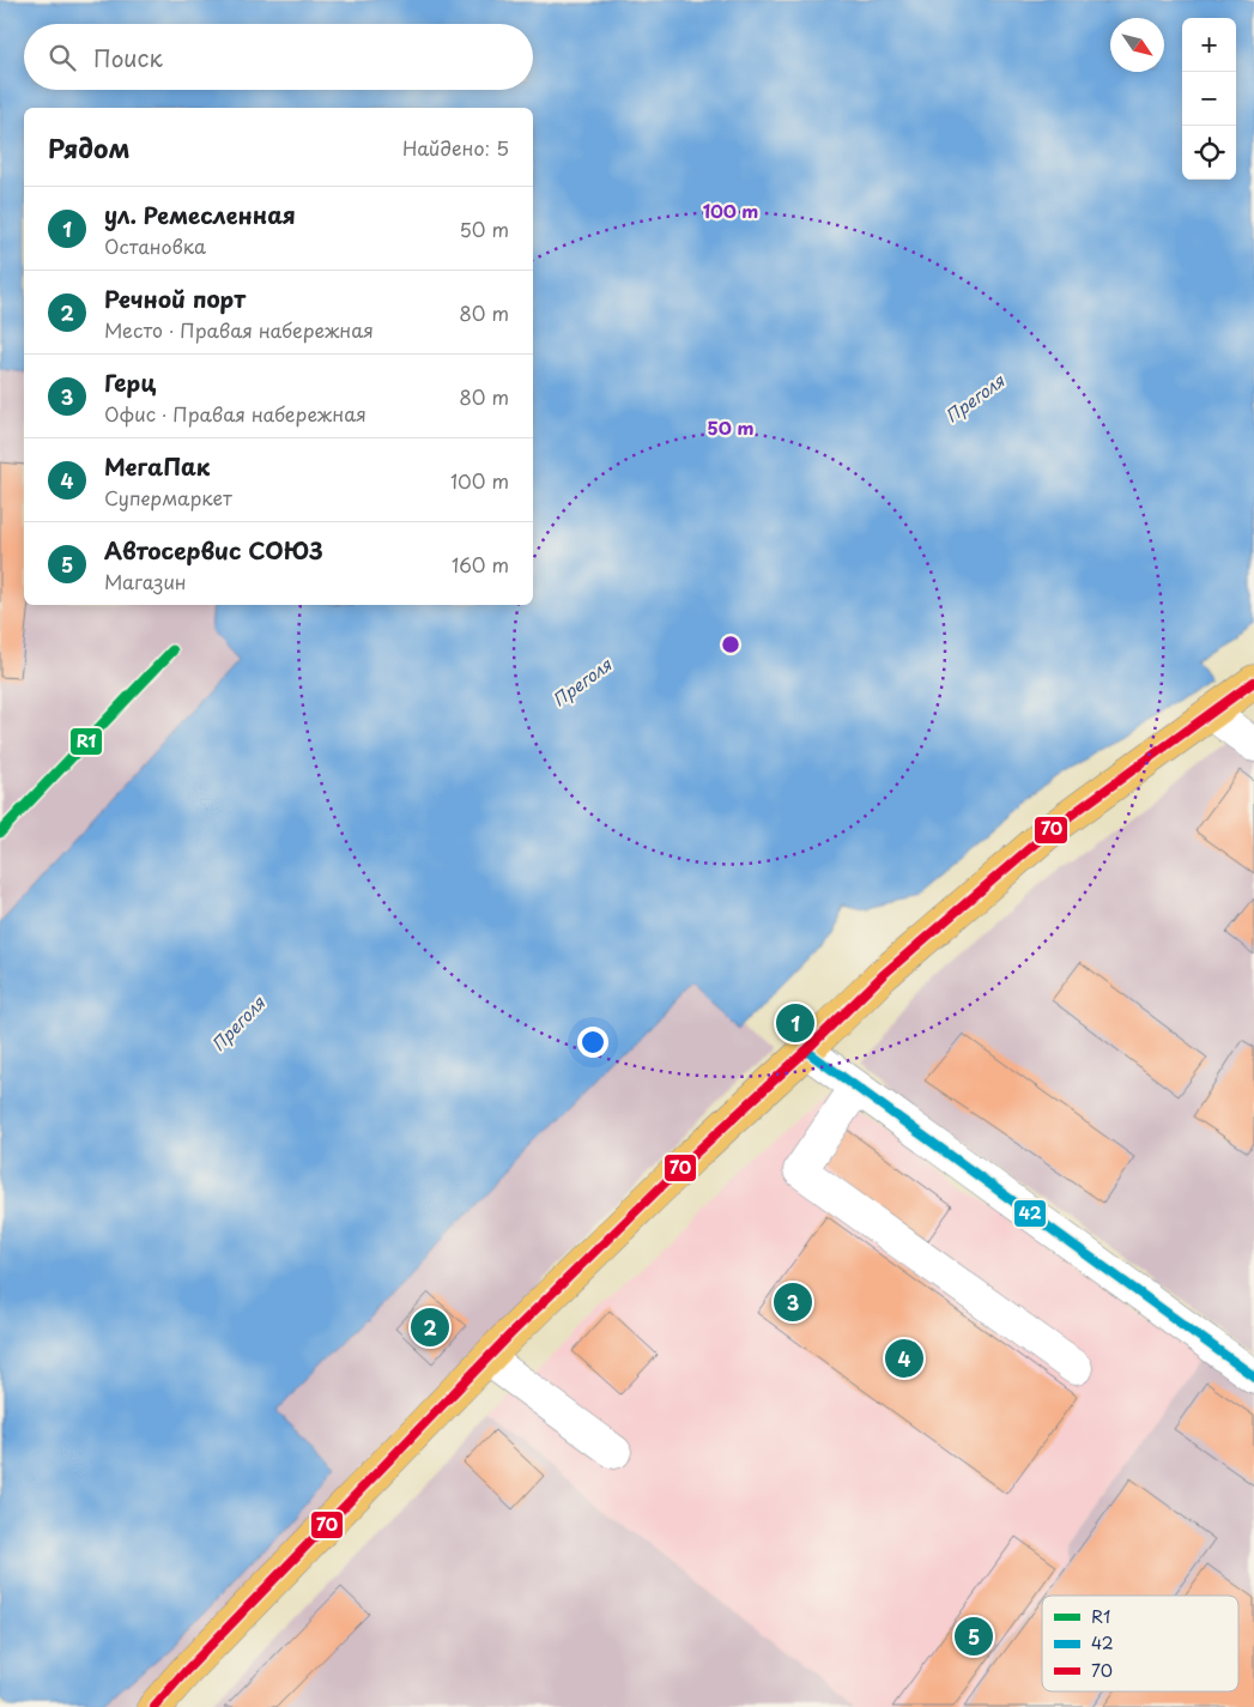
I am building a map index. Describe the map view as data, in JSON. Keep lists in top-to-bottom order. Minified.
{"water":["Преголя"],"lines":["transit line R1","transit line 70","transit line 42"],"legend":["R1","42","70"],"north":"bottom right","page":{"map_buttons":["+","−"],"search":"Поиск","heading":["Рядом","Найдено: 5"],"list":[{"mark":"1","name":"ул. Ремесленная","note":"Остановка","value":"50 m"},{"mark":"2","name":"Речной порт","note":"Место · Правая набережная","value":"80 m"},{"mark":"3","name":"Герц","note":"Офис · Правая набережная","value":"80 m"},{"mark":"4","name":"МегаПак","note":"Супермаркет","value":"100 m"},{"mark":"5","name":"Автосервис СОЮЗ","note":"Магазин","value":"160 m"}],"pins":["1","3","2","4","5"]},"rings":["100 m","50 m"]}
